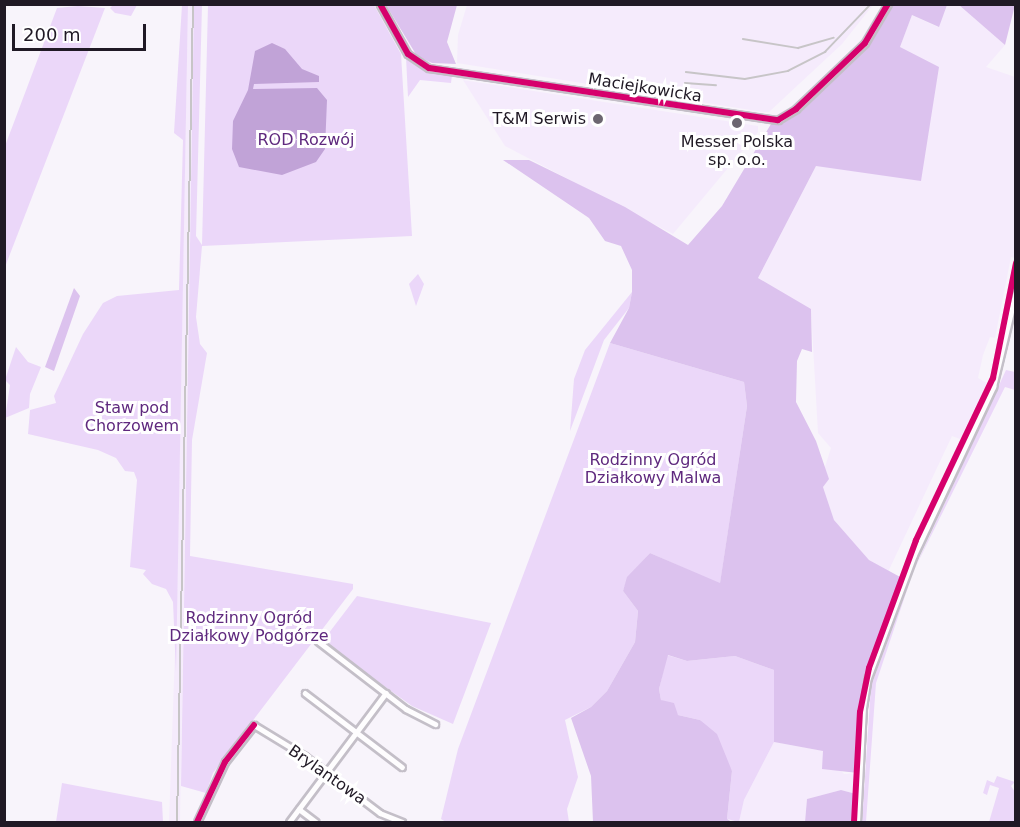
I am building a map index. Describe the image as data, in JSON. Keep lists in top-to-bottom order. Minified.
{"streets":{"street":["Maciejkowicka","Brylantowa"]},"parks":["ROD Rozwój","Staw pod Chorzowem","Rodzinny Ogród Działkowy Malwa","Rodzinny Ogród Działkowy Podgórze"],"places":["T&M Serwis","Messer Polska sp. o.o."],"scale_bar":"200 m"}
